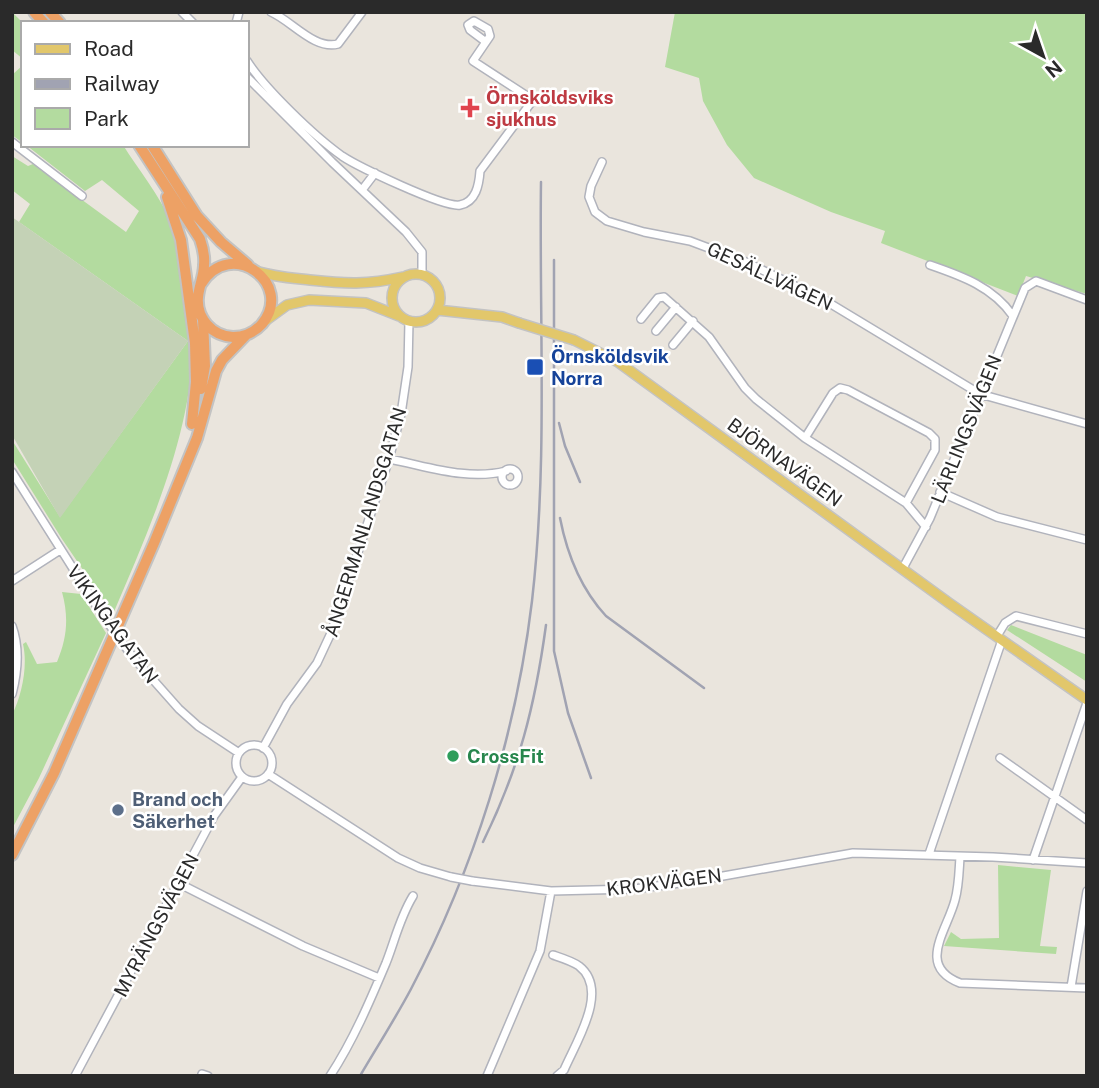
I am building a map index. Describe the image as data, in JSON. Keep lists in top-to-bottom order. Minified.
{"streets":{"main road":["BJÖRNAVÄGEN"],"street":["GESÄLLVÄGEN","LÄRLINGSVÄGEN","ÅNGERMANLANDSGATAN","VIKINGAGATAN","KROKVÄGEN","MYRÄNGSVÄGEN"]},"crossings":[["GESÄLLVÄGEN","LÄRLINGSVÄGEN"],["LÄRLINGSVÄGEN","BJÖRNAVÄGEN"],["BJÖRNAVÄGEN","ÅNGERMANLANDSGATAN"],["ÅNGERMANLANDSGATAN","VIKINGAGATAN"],["ÅNGERMANLANDSGATAN","KROKVÄGEN"],["ÅNGERMANLANDSGATAN","MYRÄNGSVÄGEN"],["VIKINGAGATAN","KROKVÄGEN"],["VIKINGAGATAN","MYRÄNGSVÄGEN"],["KROKVÄGEN","MYRÄNGSVÄGEN"]],"places":{"health":["Örnsköldsviks sjukhus"],"transit":["Örnsköldsvik Norra"],"other":["CrossFit","Brand och Säkerhet"]},"legend":["Road","Railway","Park"],"north":"bottom right"}
